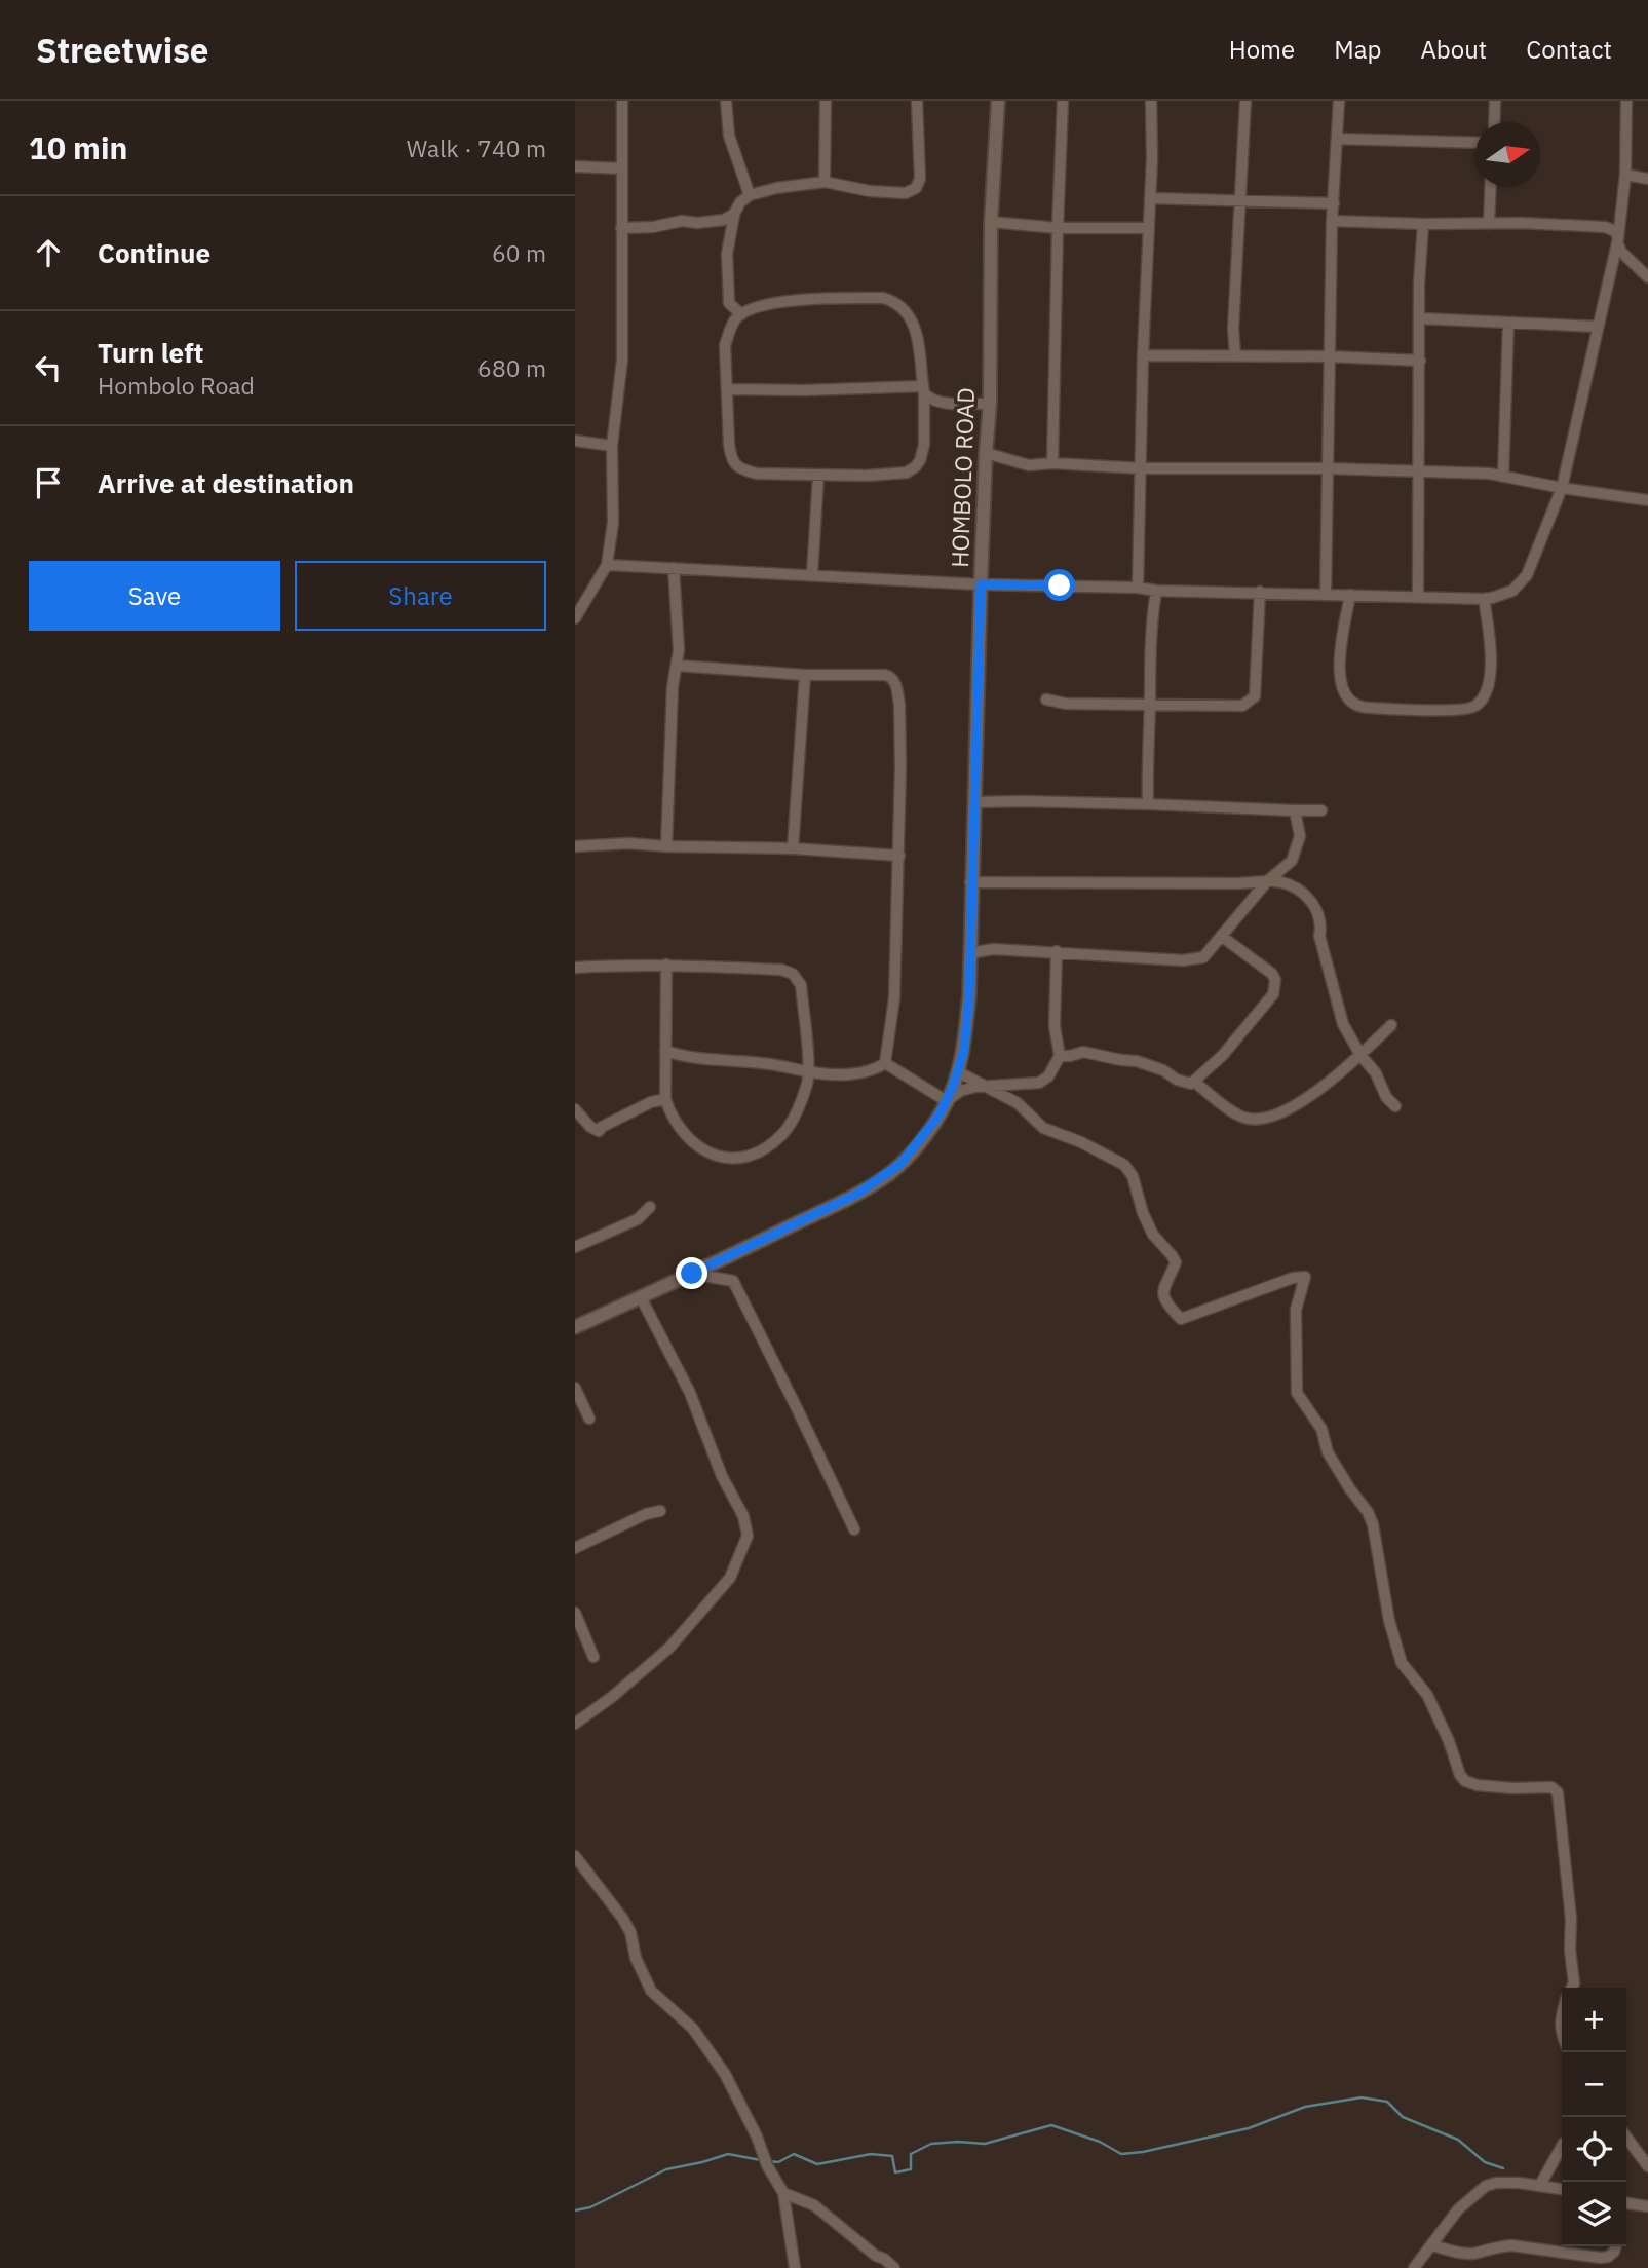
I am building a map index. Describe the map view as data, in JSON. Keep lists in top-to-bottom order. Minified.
{"streets":{"street":["HOMBOLO ROAD"]},"north":"right","page":{"header":"Streetwise","nav":["Home","Map","About","Contact"],"heading":["10 min","Walk · 740 m"],"list":[["Continue","60 m"],["Turn left","Hombolo Road","680 m"],"Arrive at destination"],"buttons":["Save","Share"],"map_buttons":["+","−"]}}
